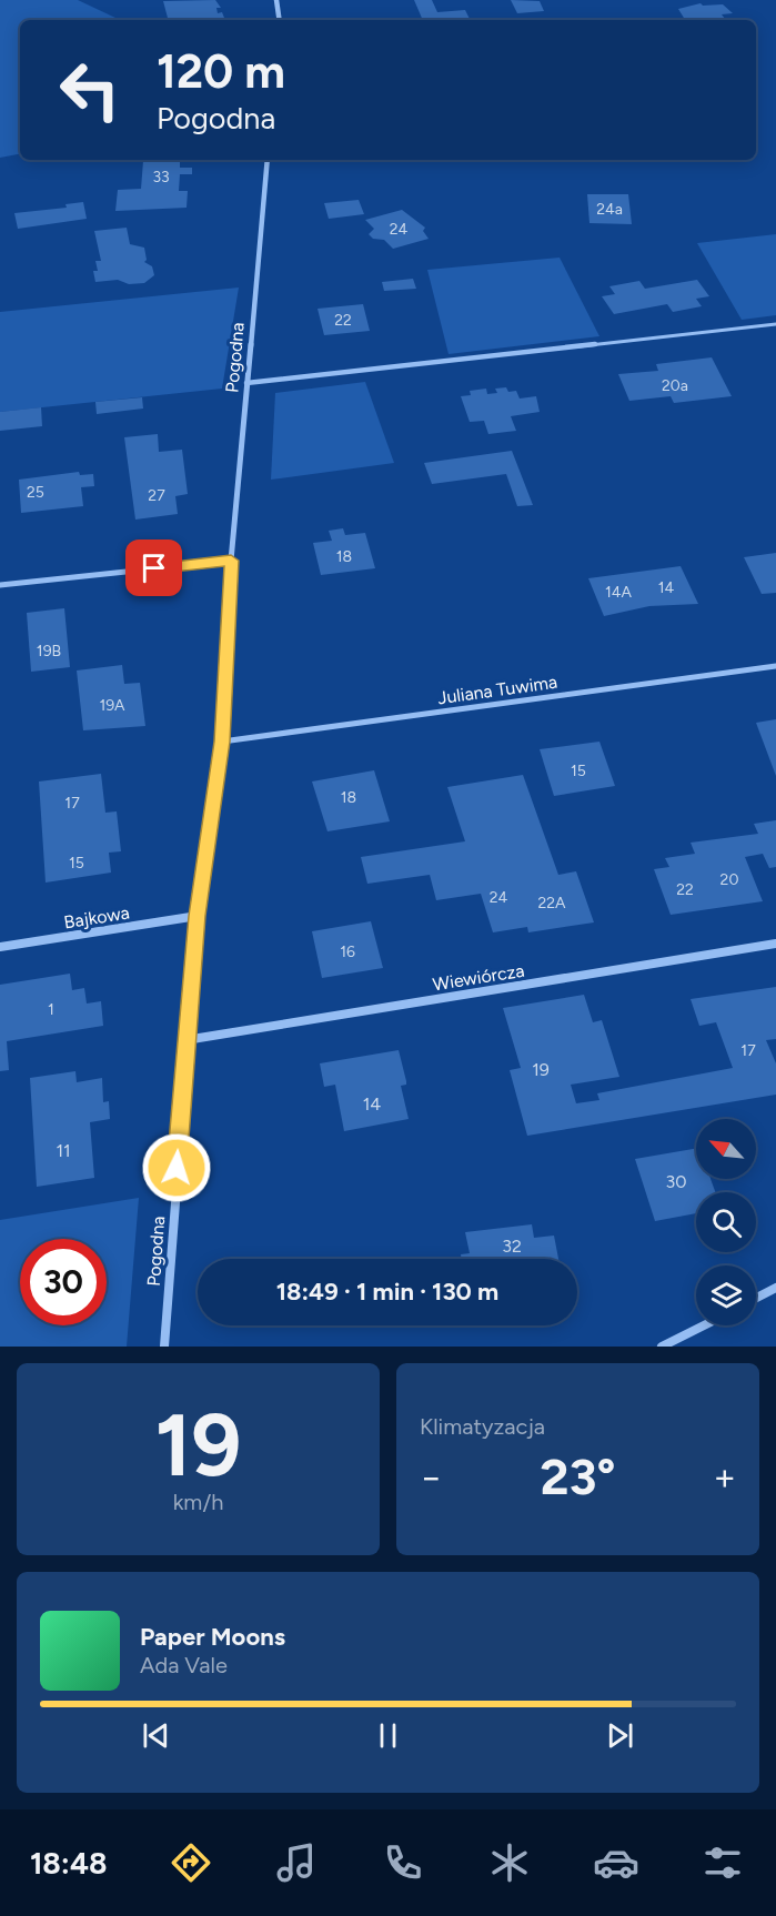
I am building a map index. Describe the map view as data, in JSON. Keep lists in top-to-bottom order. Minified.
{"streets":{"street":["Pogodna","Juliana Tuwima","Bajkowa","Wiewiórcza"]},"crossings":[["Pogodna","Juliana Tuwima"],["Pogodna","Bajkowa"],["Pogodna","Wiewiórcza"]],"house_numbers":["33","24a","24","22","20a","25","27","18","14","14A","19B","19A","15","18","17","15","20","22","24","22A","16","1","17","19","14","11","30","32"],"north":"top left","page":{"turn":["120 m","Pogodna"],"limit":"30","trip":"18:49 · 1 min · 130 m","tile":[["19","km/h"],"Klimatyzacja"],"heat":["−","23°","+"],"song":["Paper Moons","Ada Vale"],"tabs":"18:48"}}
